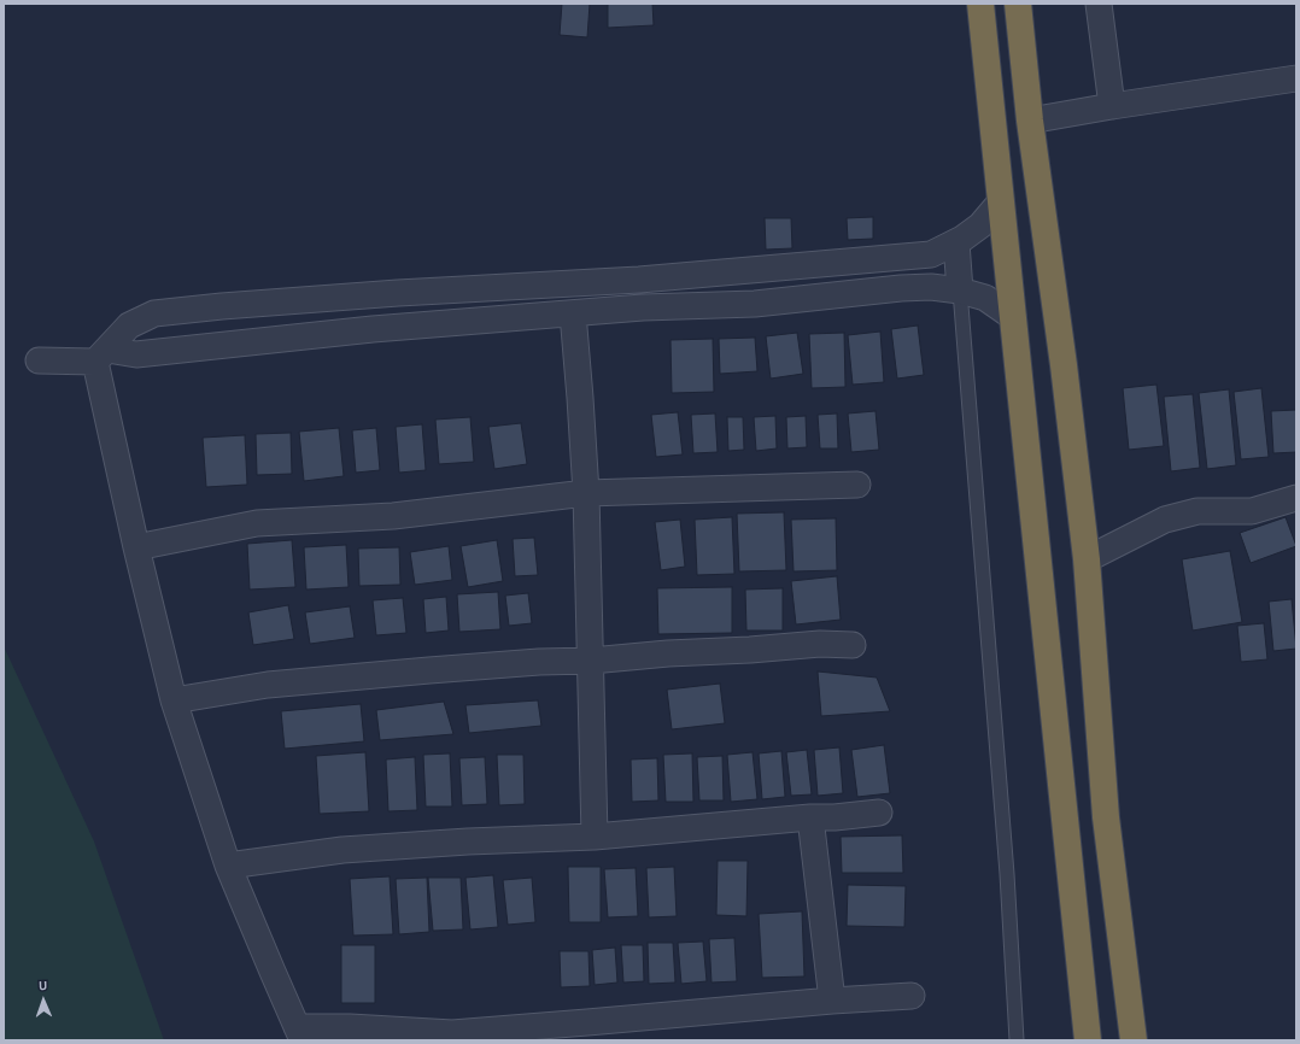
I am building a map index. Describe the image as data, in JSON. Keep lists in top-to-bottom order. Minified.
{"north":"top"}
